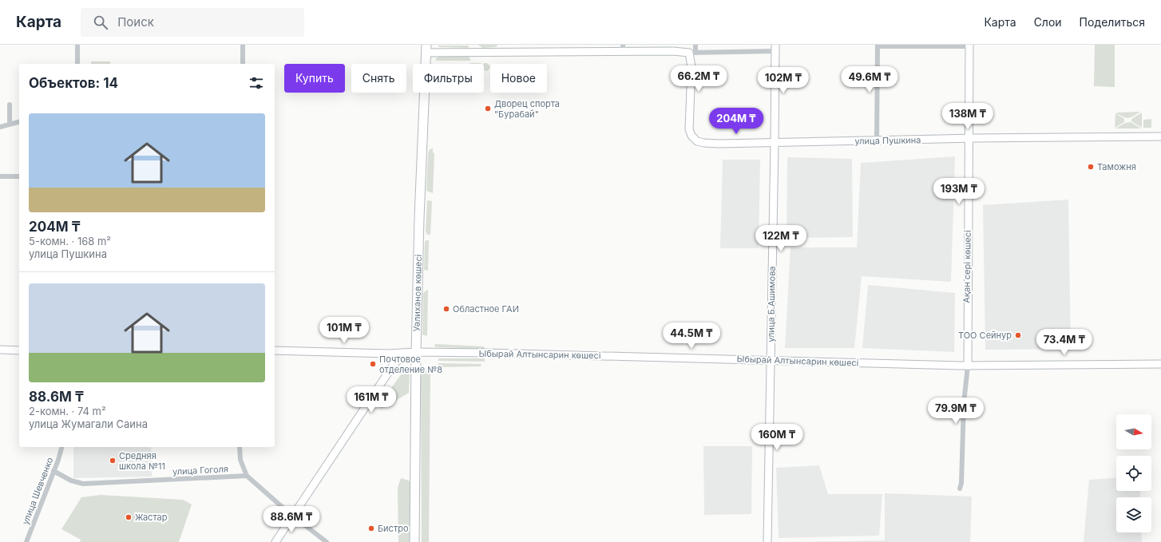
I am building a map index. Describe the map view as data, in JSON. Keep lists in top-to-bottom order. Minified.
{"streets":{"highway":["Уәлиханов көшесі"],"street":["улица Пушкина","Ақан сері көшесі","улица Б.Ашимова","Ыбырай Алтынсарин көшесі","улица Гоголя","улица Шевченко"]},"crossings":[["улица Пушкина","Ақан сері көшесі"],["улица Пушкина","улица Б.Ашимова"],["Ақан сері көшесі","Ыбырай Алтынсарин көшесі"],["Уәлиханов көшесі","Ыбырай Алтынсарин көшесі"],["улица Б.Ашимова","Ыбырай Алтынсарин көшесі"],["улица Гоголя","улица Шевченко"]],"places":["Дворец спорта \"Бурабай\"","Таможня","Областное ГАИ","ТОО Сейнур","Почтовое отделение №8","Средняя школа №11","Жастар","Бистро"],"north":"right","page":{"header":"Карта","search":"Поиск","nav":["Карта","Слои","Поделиться"],"chip":["Купить","Снять","Фильтры","Новое"],"heading":"Объектов: 14","price":["66.2M ₸","49.6M ₸","102M ₸","138M ₸","204M ₸","193M ₸","122M ₸","101M ₸","44.5M ₸","73.4M ₸","161M ₸","79.9M ₸","160M ₸","88.6M ₸"],"list":[{"name":"204M ₸","note":"5-комн. · 168 m² · улица Пушкина"},{"name":"88.6M ₸","note":"2-комн. · 74 m² · улица Жумагали Саина"}]}}
